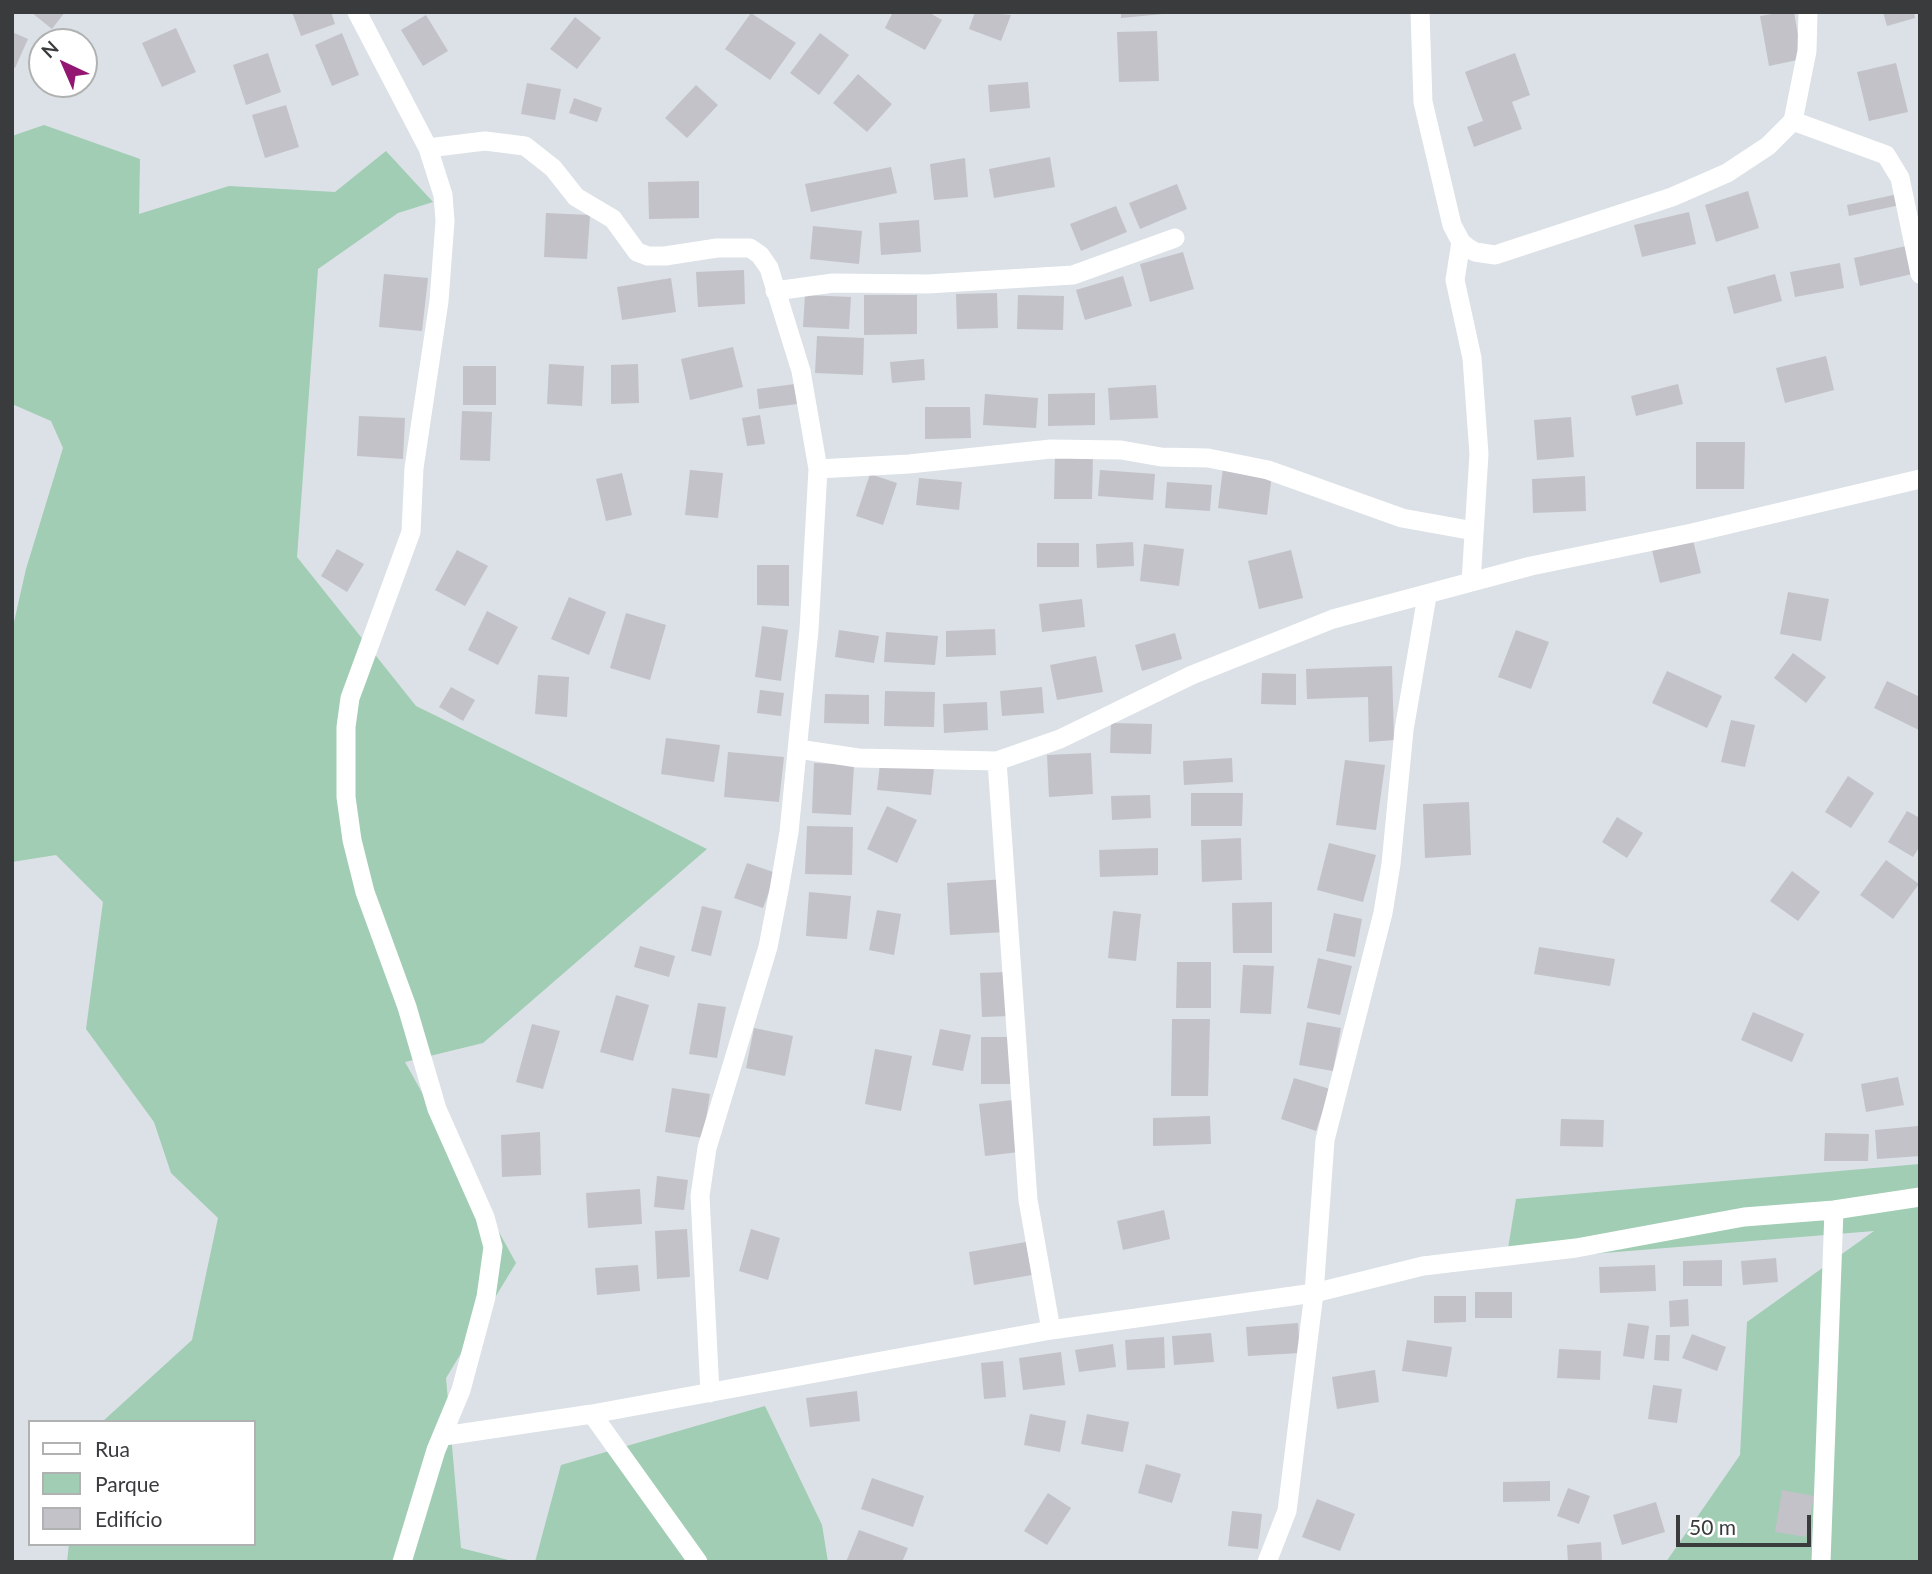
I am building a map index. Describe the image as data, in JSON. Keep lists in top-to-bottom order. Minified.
{"legend":["Rua","Parque","Edifício"],"scale_bar":"50 m","north":"top left"}
